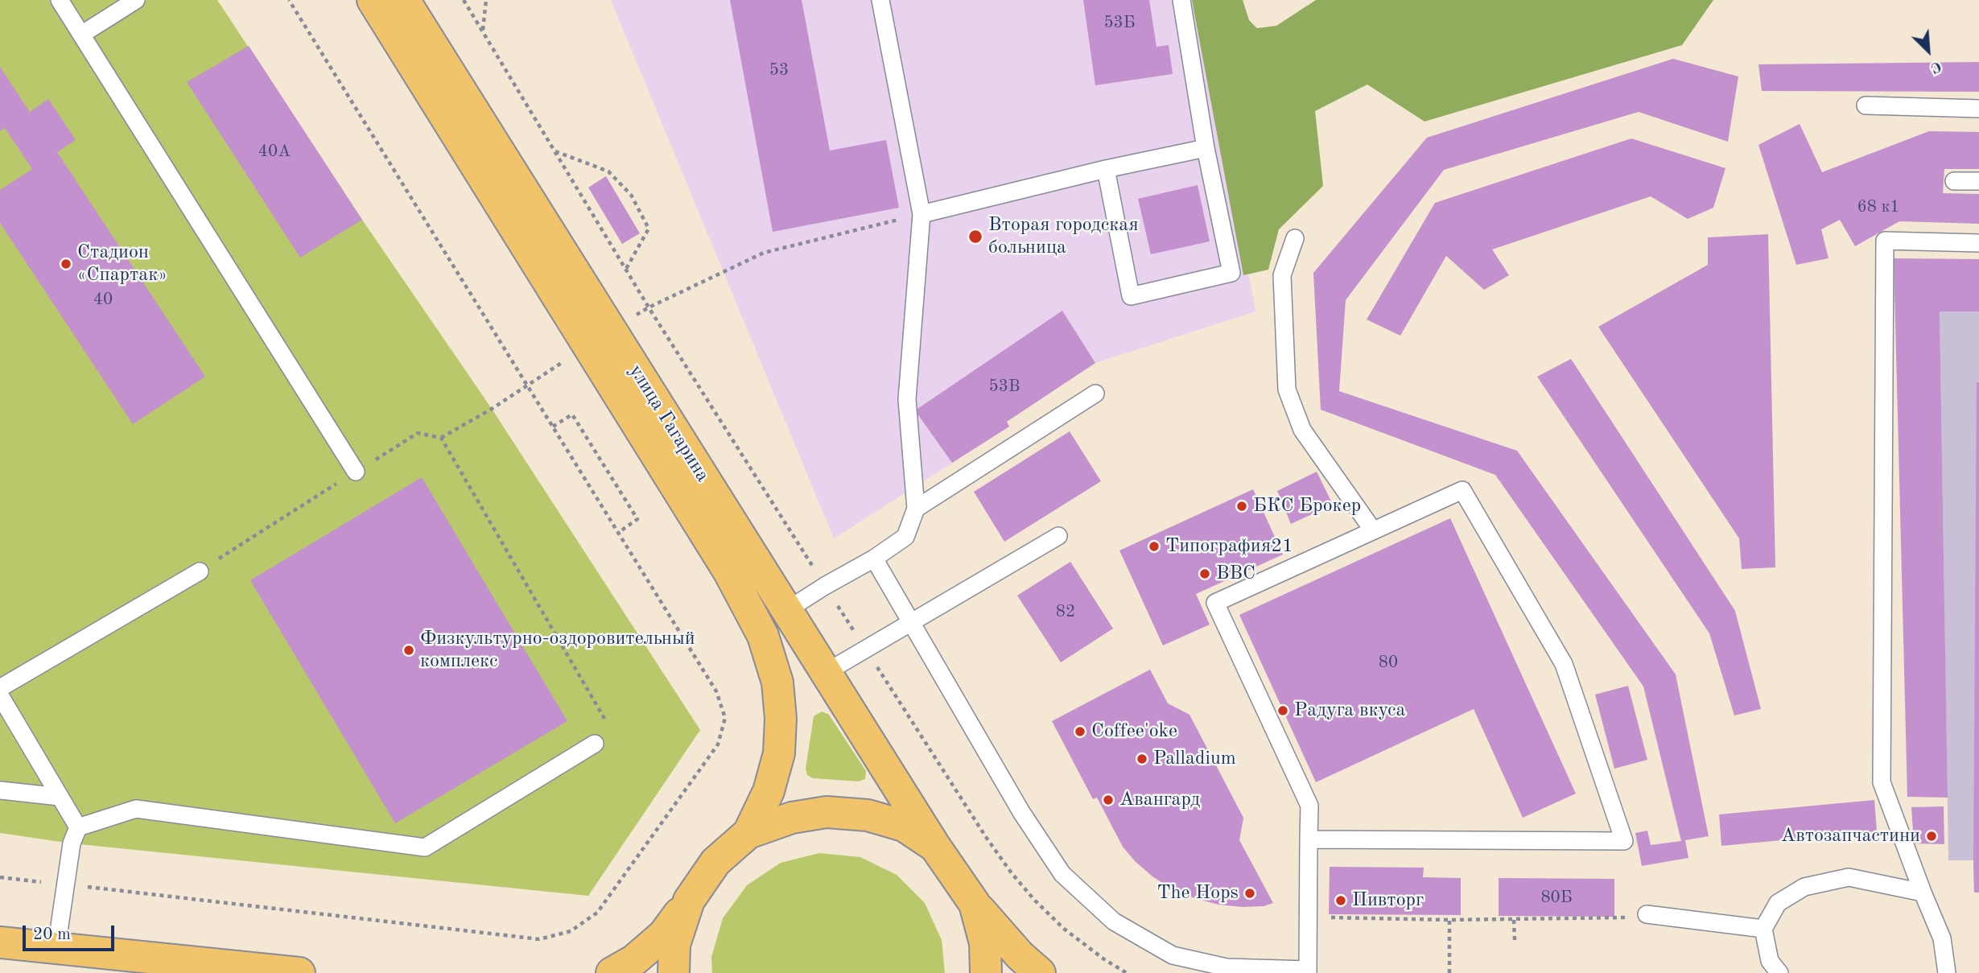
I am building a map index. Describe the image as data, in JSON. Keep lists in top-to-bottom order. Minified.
{"streets":{"main road":["улица Гагарина"]},"places":["Вторая городская больница","Стадион «Спартак»","БКС Брокер","Типография21","ВВС","Физкультурно-оздоровительный комплекс","Радуга вкуса","Coffee'oke","Palladium","Авангард","Автозапчастини","The Hops","Пивторг"],"house_numbers":["53Б","53","40А","68 к1","40","53В","82","80","80Б"],"scale_bar":"20 m","north":"bottom right"}
